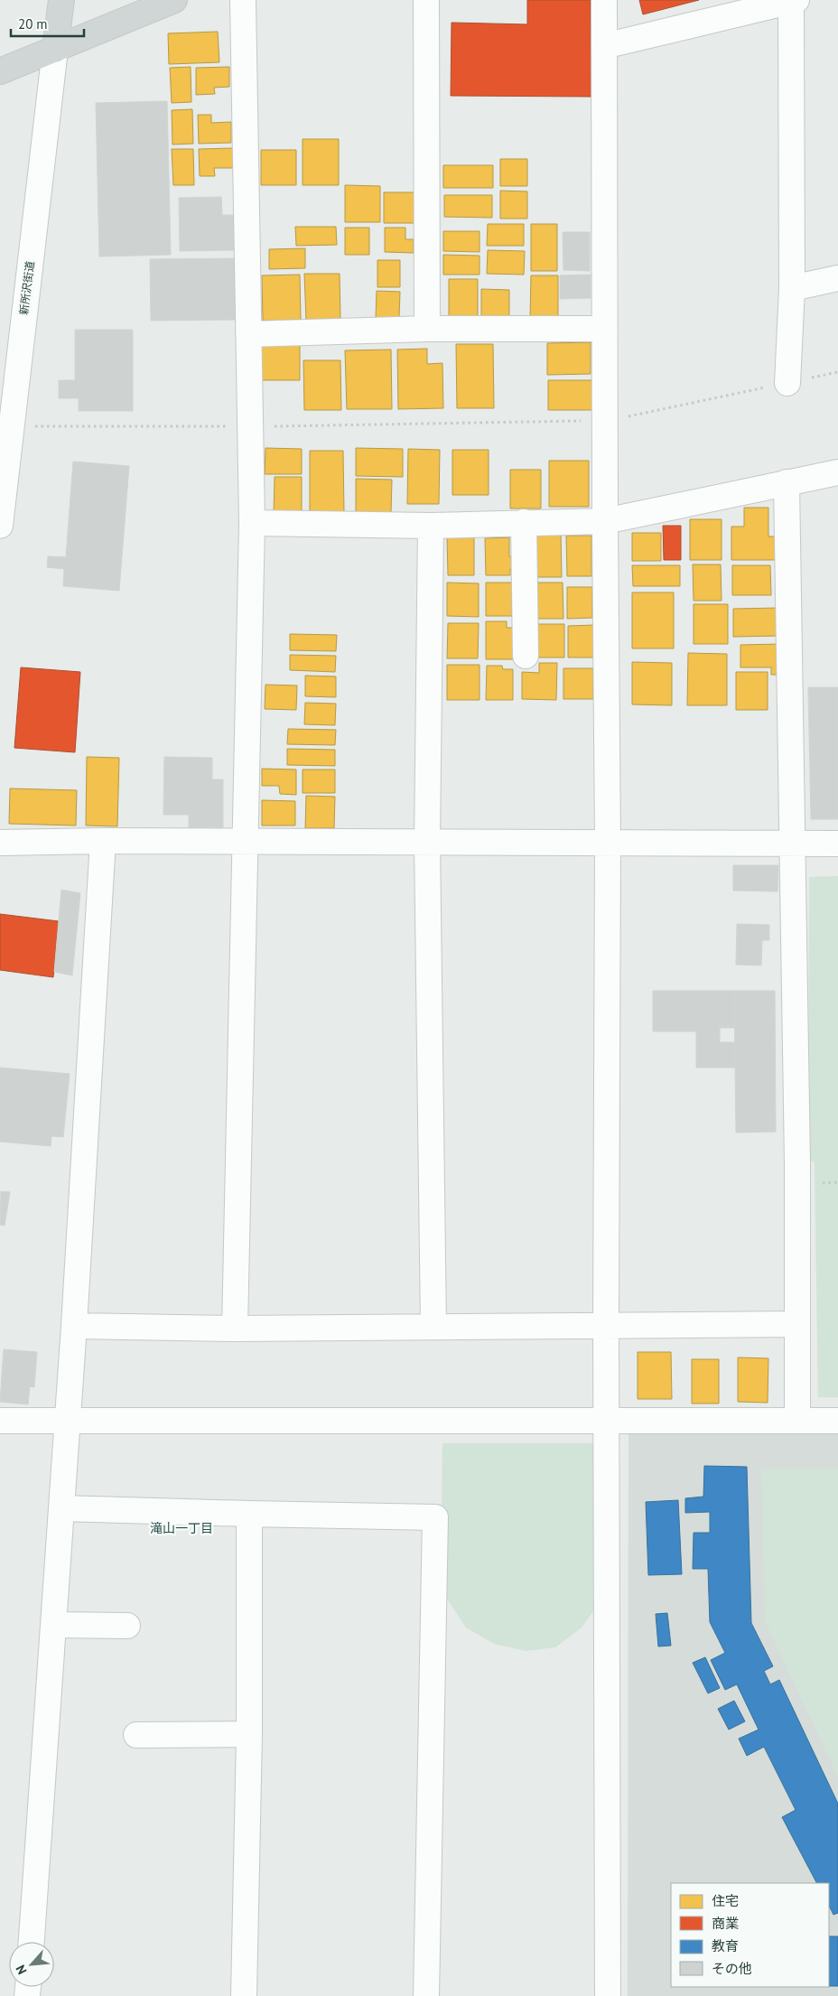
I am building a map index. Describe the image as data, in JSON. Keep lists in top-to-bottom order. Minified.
{"streets":{"street":["新所沢街道"]},"districts":["滝山一丁目"],"legend":["住宅","商業","教育","その他"],"scale_bar":"20 m","north":"bottom left"}
